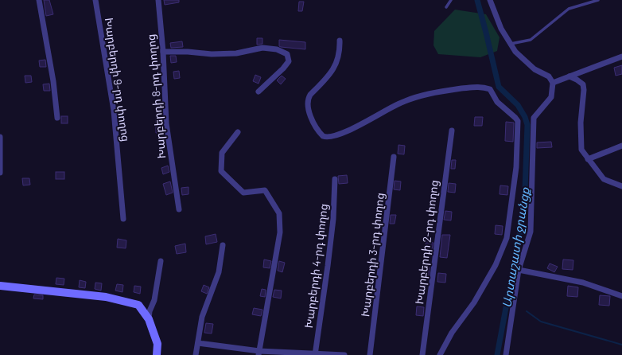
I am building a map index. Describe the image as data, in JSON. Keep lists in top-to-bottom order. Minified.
{"streets":{"street":["Խարբերդի 9-րդ փողոց","Խարբերդի 8-րդ փողոց","Խարբերդի 2-րդ փողոց","Խարբերդի 3-րդ փողոց","Խարբերդի 4-րդ փողոց"]},"water":["Արտաշատի ջրանցք"]}
